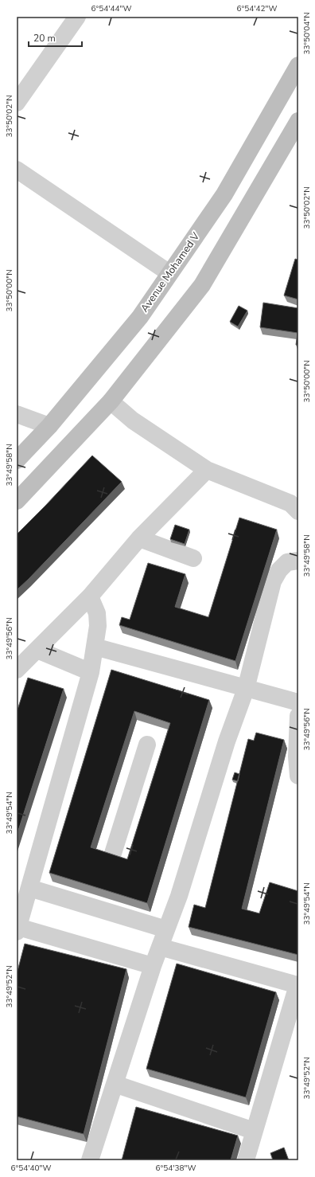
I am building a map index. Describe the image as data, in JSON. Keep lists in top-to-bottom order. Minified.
{"streets":{"street":["Avenue Mohamed V"]},"scale_bar":"20 m","coordinates":["6°54'44\"W","6°54'42\"W","33°50'04\"N","33°50'02\"N","33°50'00\"N","33°49'58\"N","33°49'56\"N","33°49'54\"N","33°49'52\"N","6°54'40\"W","6°54'38\"W"]}
